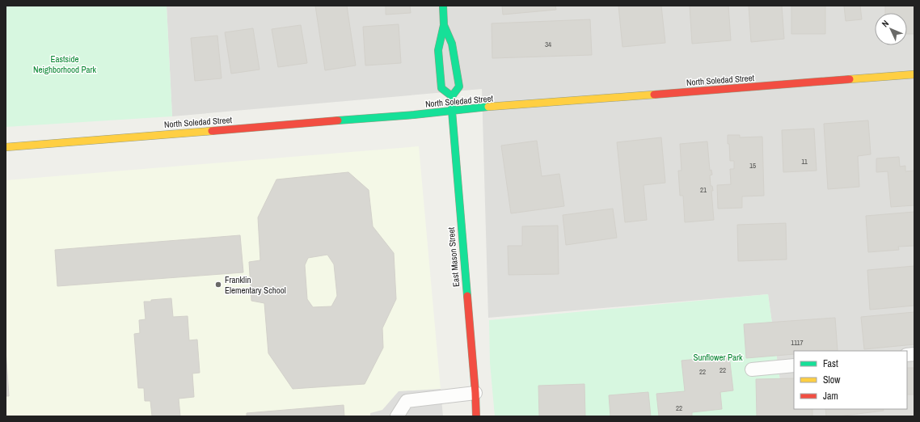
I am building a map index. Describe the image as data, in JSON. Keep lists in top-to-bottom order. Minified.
{"streets":{"street":["North Soledad Street","East Mason Street"]},"crossings":[["North Soledad Street","East Mason Street"]],"parks":["Eastside Neighborhood Park","Sunflower Park"],"places":["Franklin Elementary School"],"house_numbers":["34","11","15","21","1117","22","22","22"],"legend":["Fast","Slow","Jam"],"north":"top left"}
